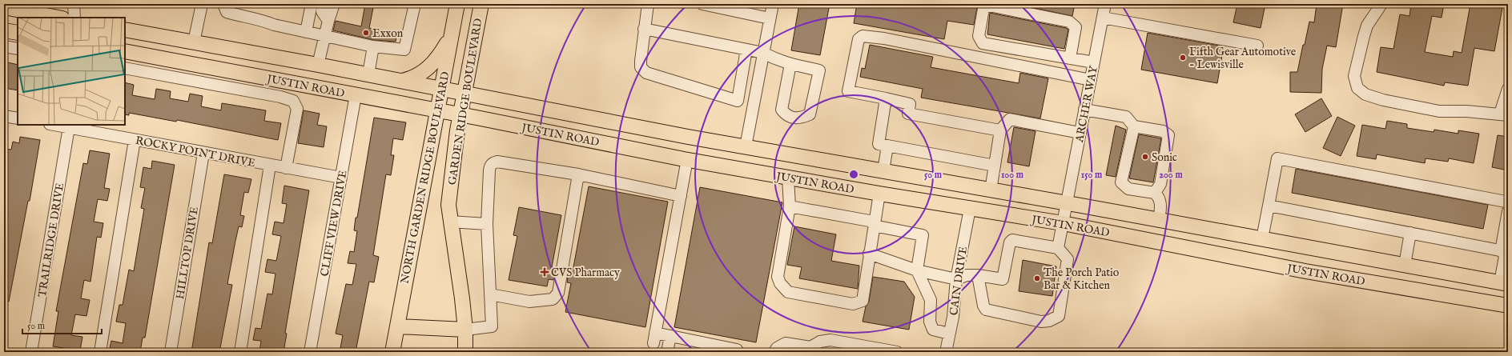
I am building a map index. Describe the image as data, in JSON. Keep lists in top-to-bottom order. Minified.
{"streets":{"main road":["JUSTIN ROAD","GARDEN RIDGE BOULEVARD","NORTH GARDEN RIDGE BOULEVARD"],"street":["ARCHER WAY","ROCKY POINT DRIVE","CLIFF VIEW DRIVE","TRAILRIDGE DRIVE","HILLTOP DRIVE","CAIN DRIVE"]},"crossings":[["JUSTIN ROAD","GARDEN RIDGE BOULEVARD"],["JUSTIN ROAD","ARCHER WAY"],["JUSTIN ROAD","NORTH GARDEN RIDGE BOULEVARD"],["JUSTIN ROAD","CLIFF VIEW DRIVE"],["JUSTIN ROAD","CAIN DRIVE"],["ROCKY POINT DRIVE","CLIFF VIEW DRIVE"],["ROCKY POINT DRIVE","TRAILRIDGE DRIVE"],["ROCKY POINT DRIVE","HILLTOP DRIVE"]],"places":{"other":["Exxon","Fifth Gear Automotive - Lewisville","Sonic","The Porch Patio Bar & Kitchen"],"health":["CVS Pharmacy"]},"scale_bar":"50 m","rings":["50 m","100 m","150 m","200 m"]}
